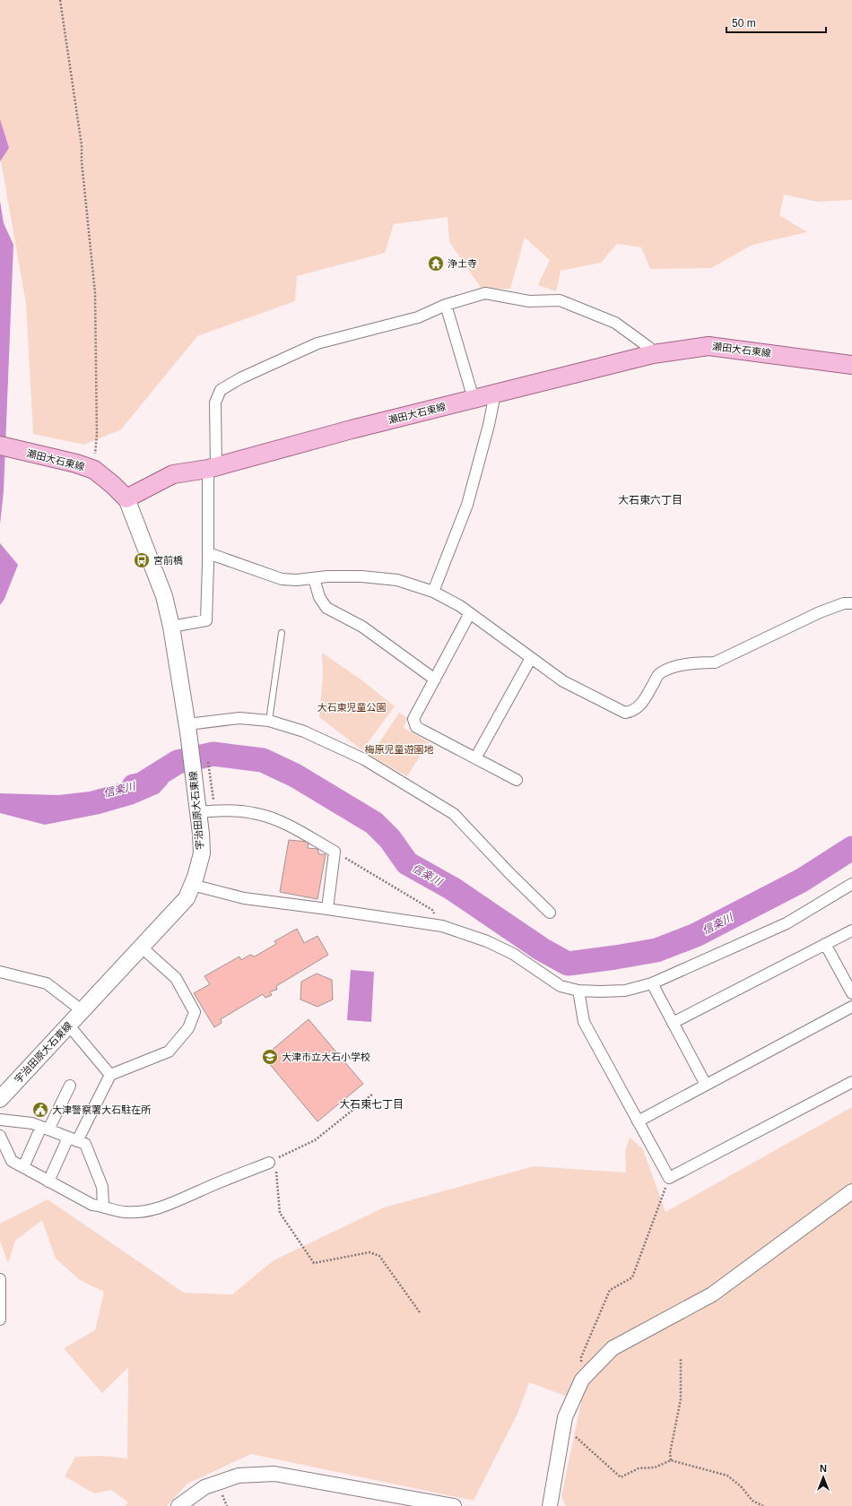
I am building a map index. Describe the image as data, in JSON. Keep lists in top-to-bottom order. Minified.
{"streets":{"main road":["瀬田大石東線","宇治田原大石東線"]},"crossings":[["瀬田大石東線","宇治田原大石東線"]],"districts":["大石東六丁目","大石東七丁目"],"water":["信楽川"],"parks":["大石東児童公園","梅原児童遊園地"],"places":{"temple":["浄土寺"],"bus stop":["宮前橋"],"school or university":["大津市立大石小学校"],"public building":["大津警察署大石駐在所"]},"scale_bar":"50 m","north":"top"}
